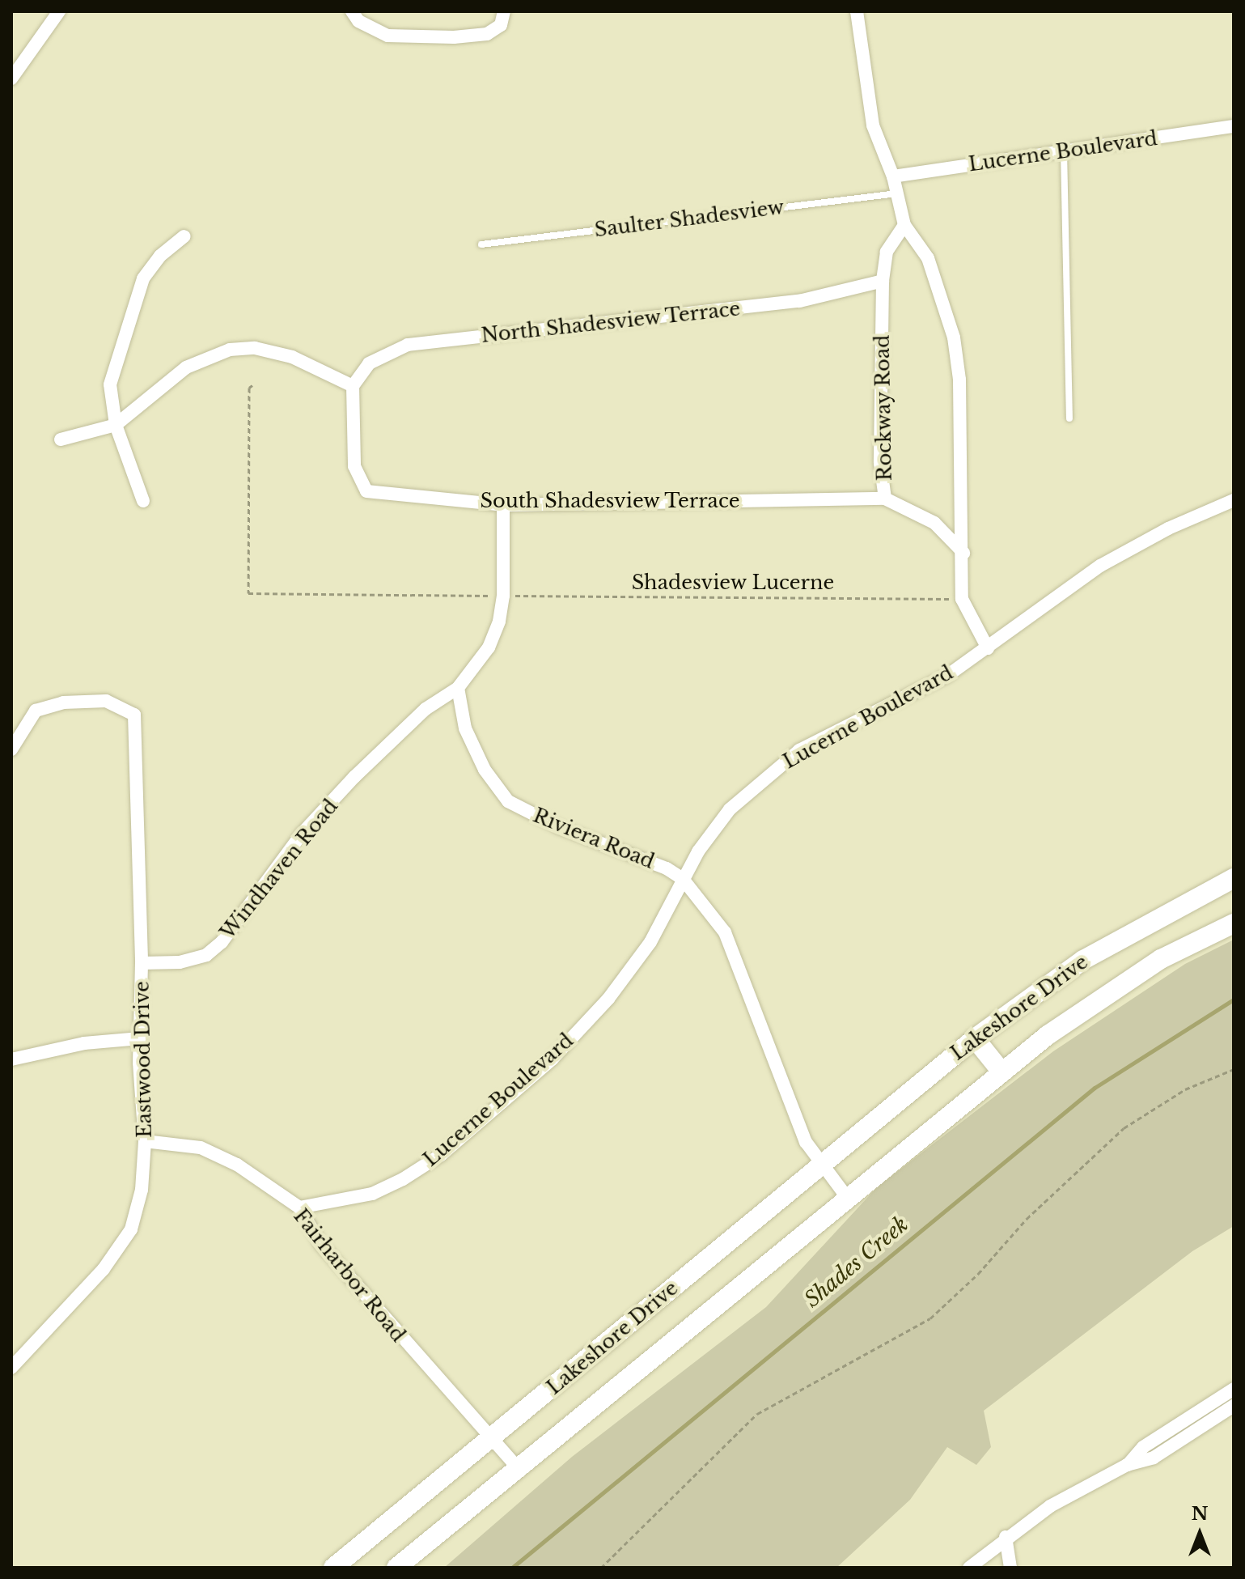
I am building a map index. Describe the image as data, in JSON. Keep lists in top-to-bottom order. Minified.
{"streets":{"main road":["Lakeshore Drive"],"street":["Lucerne Boulevard","North Shadesview Terrace","Rockway Road","South Shadesview Terrace","Riviera Road","Windhaven Road","Eastwood Drive","Fairharbor Road"],"lane":["Saulter Shadesview"],"path":["Shadesview Lucerne"]},"crossings":[["Lucerne Boulevard","Riviera Road"],["Lucerne Boulevard","Fairharbor Road"],["North Shadesview Terrace","Rockway Road"],["North Shadesview Terrace","South Shadesview Terrace"],["Rockway Road","South Shadesview Terrace"],["Riviera Road","Windhaven Road"],["Riviera Road","Lakeshore Drive"],["Windhaven Road","Eastwood Drive"],["Lakeshore Drive","Fairharbor Road"],["Eastwood Drive","Fairharbor Road"]],"water":["Shades Creek"],"north":"top"}
